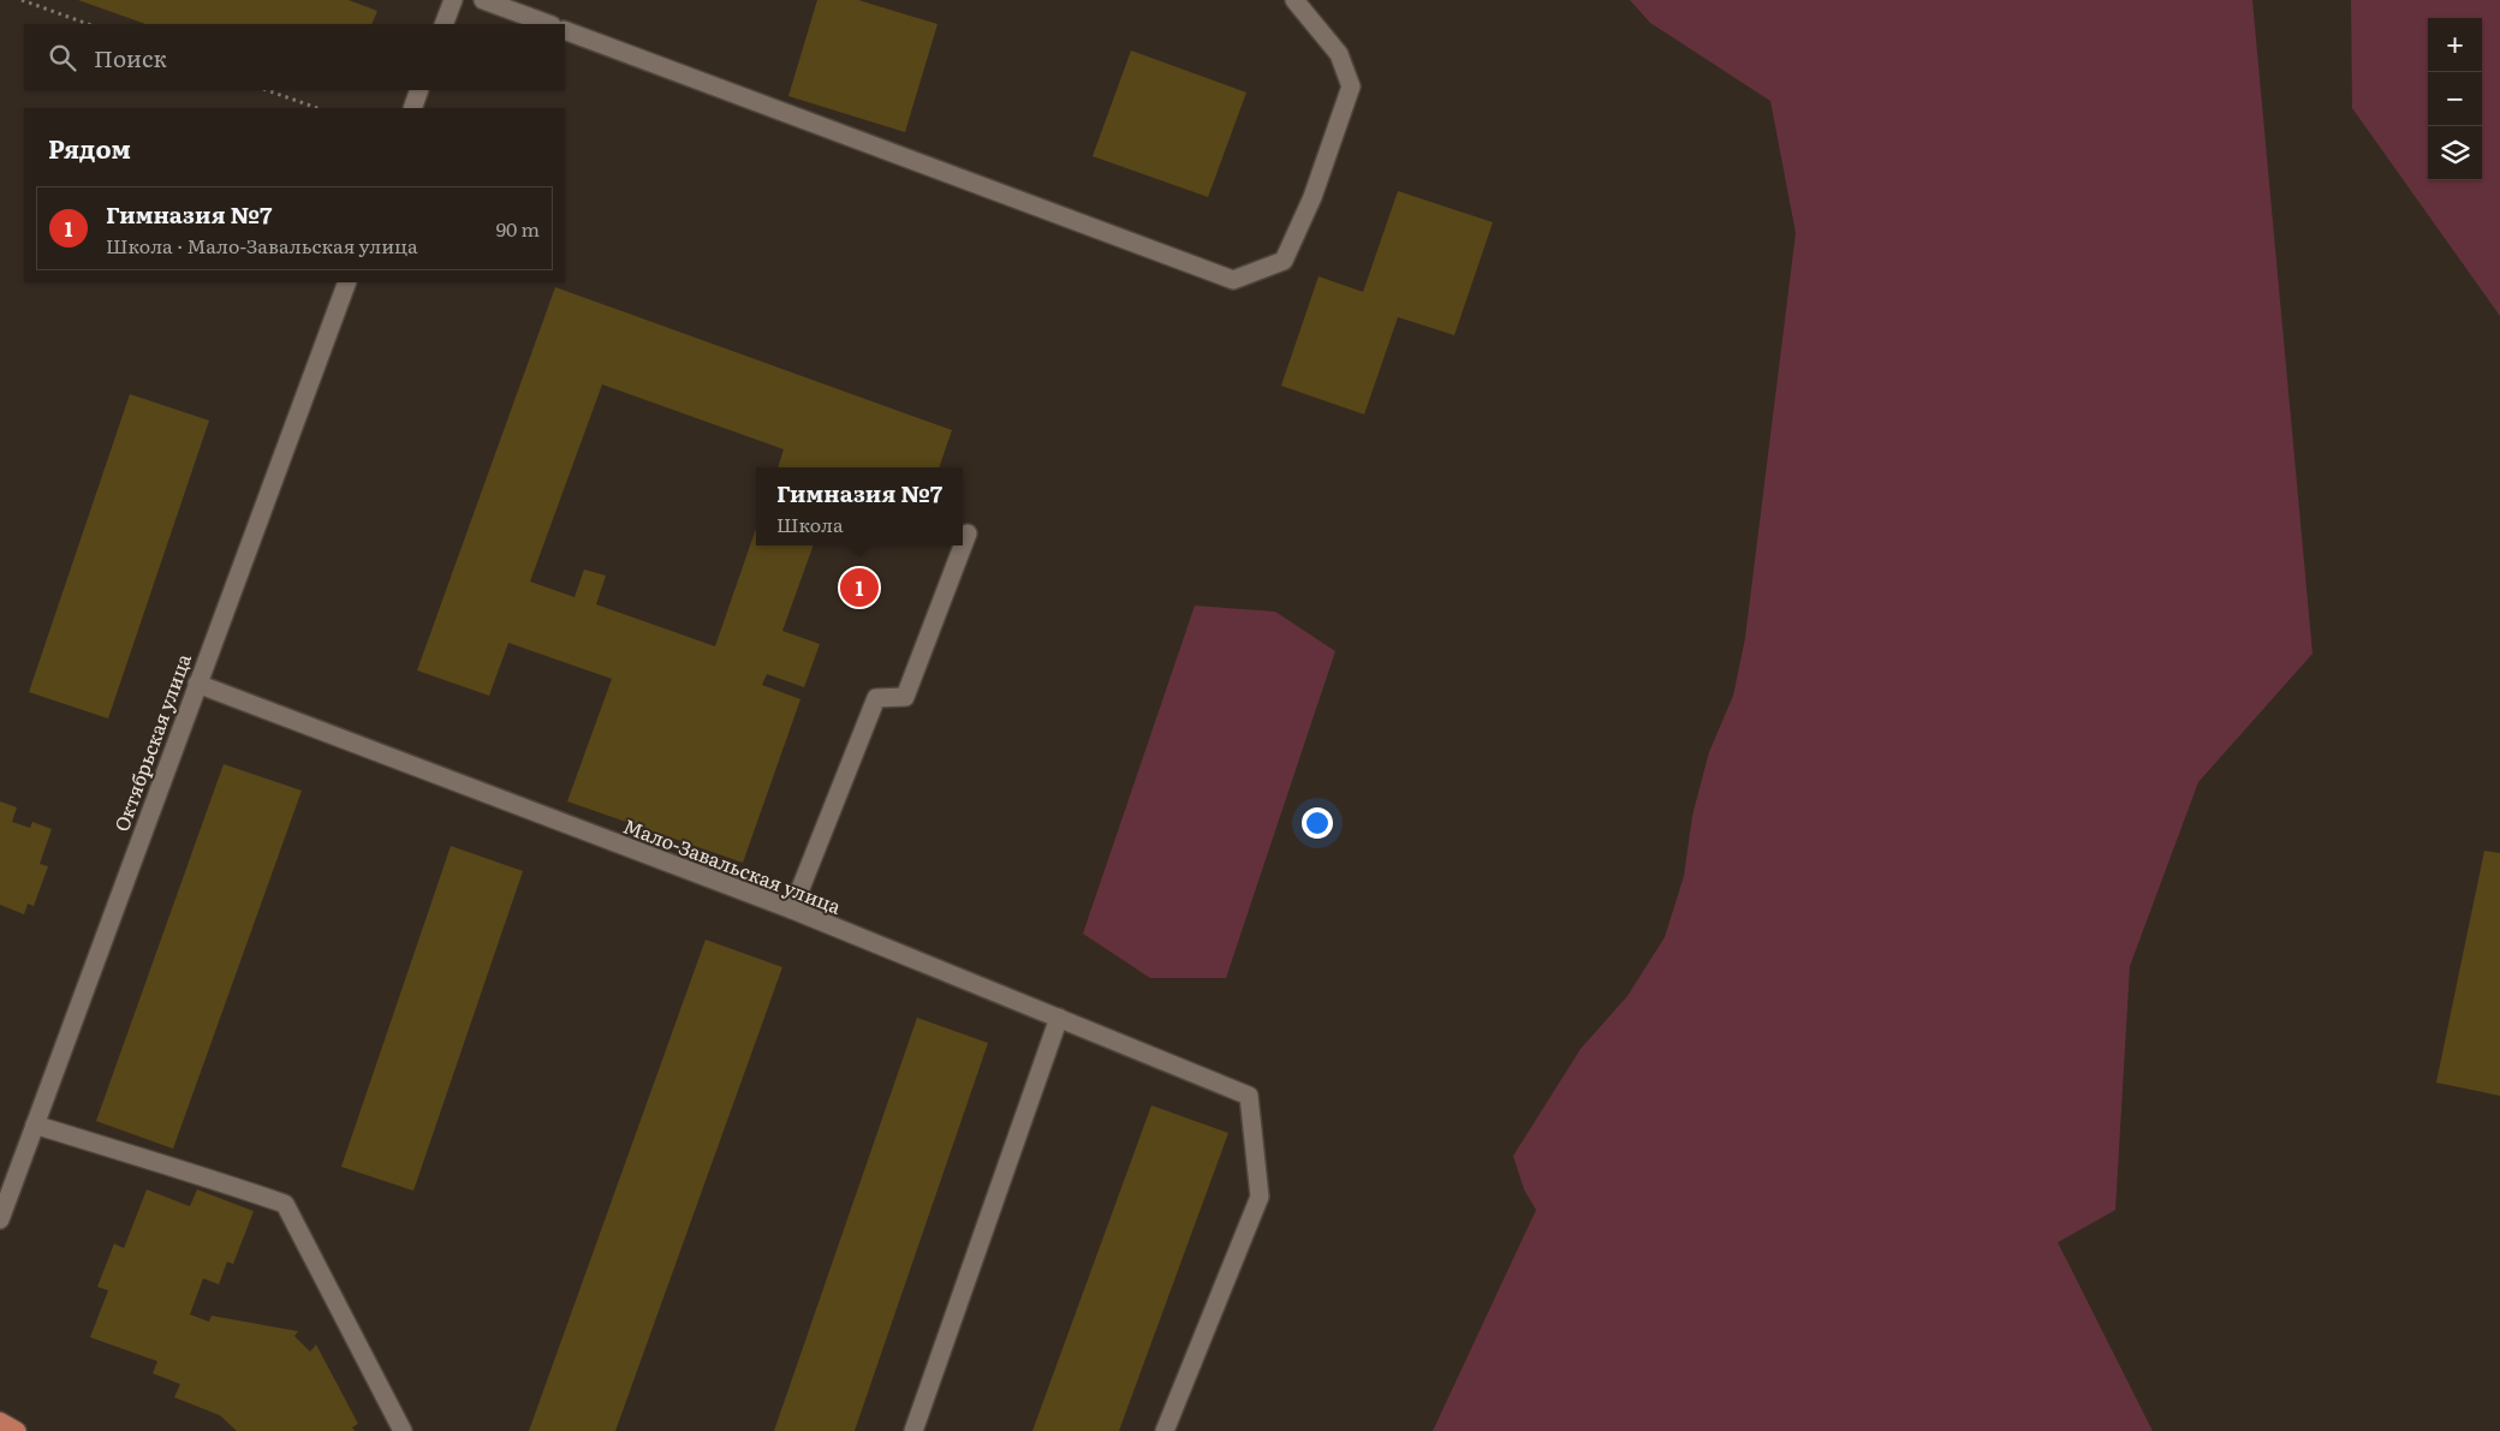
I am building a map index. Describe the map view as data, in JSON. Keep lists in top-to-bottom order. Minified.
{"streets":{"street":["Октябрьская улица","Мало-Завальская улица"]},"crossings":[["Октябрьская улица","Мало-Завальская улица"]],"page":{"map_buttons":["+","−"],"search":"Поиск","heading":"Рядом","list":[{"mark":"1","name":"Гимназия №7","note":"Школа · Мало-Завальская улица","value":"90 m"}],"popup":["Гимназия №7","Школа"],"pins":"1"}}
